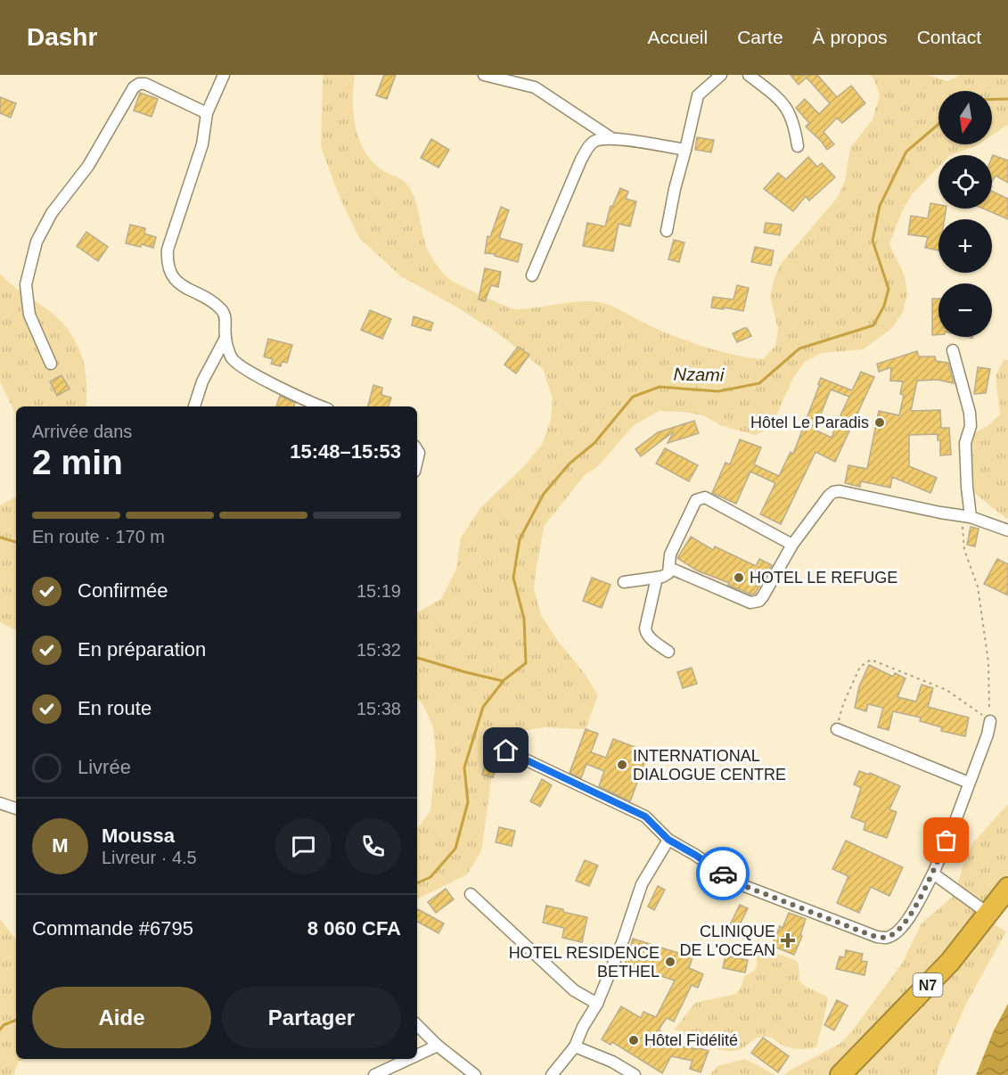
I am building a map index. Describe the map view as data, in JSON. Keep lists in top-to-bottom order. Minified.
{"streets":{"highway":["N7"]},"water":["Nzami"],"places":{"other":["Hôtel Le Paradis","HOTEL LE REFUGE","INTERNATIONAL DIALOGUE CENTRE","HOTEL RESIDENCE BETHEL","Hôtel Fidélité"],"health":["CLINIQUE DE L'OCEAN"]},"north":"bottom","page":{"header":"Dashr","nav":["Accueil","Carte","À propos","Contact"],"map_buttons":["+","−"],"heading":["2 min","Arrivée dans","15:48–15:53"],"panel":["Moussa","Livreur · 4.5","Commande #6795","8 060 CFA"],"bar":"En route · 170 m","list":[["Confirmée","15:19"],["En préparation","15:32"],["En route","15:38"],"Livrée"],"round":"M","buttons":["Aide","Partager"]}}
